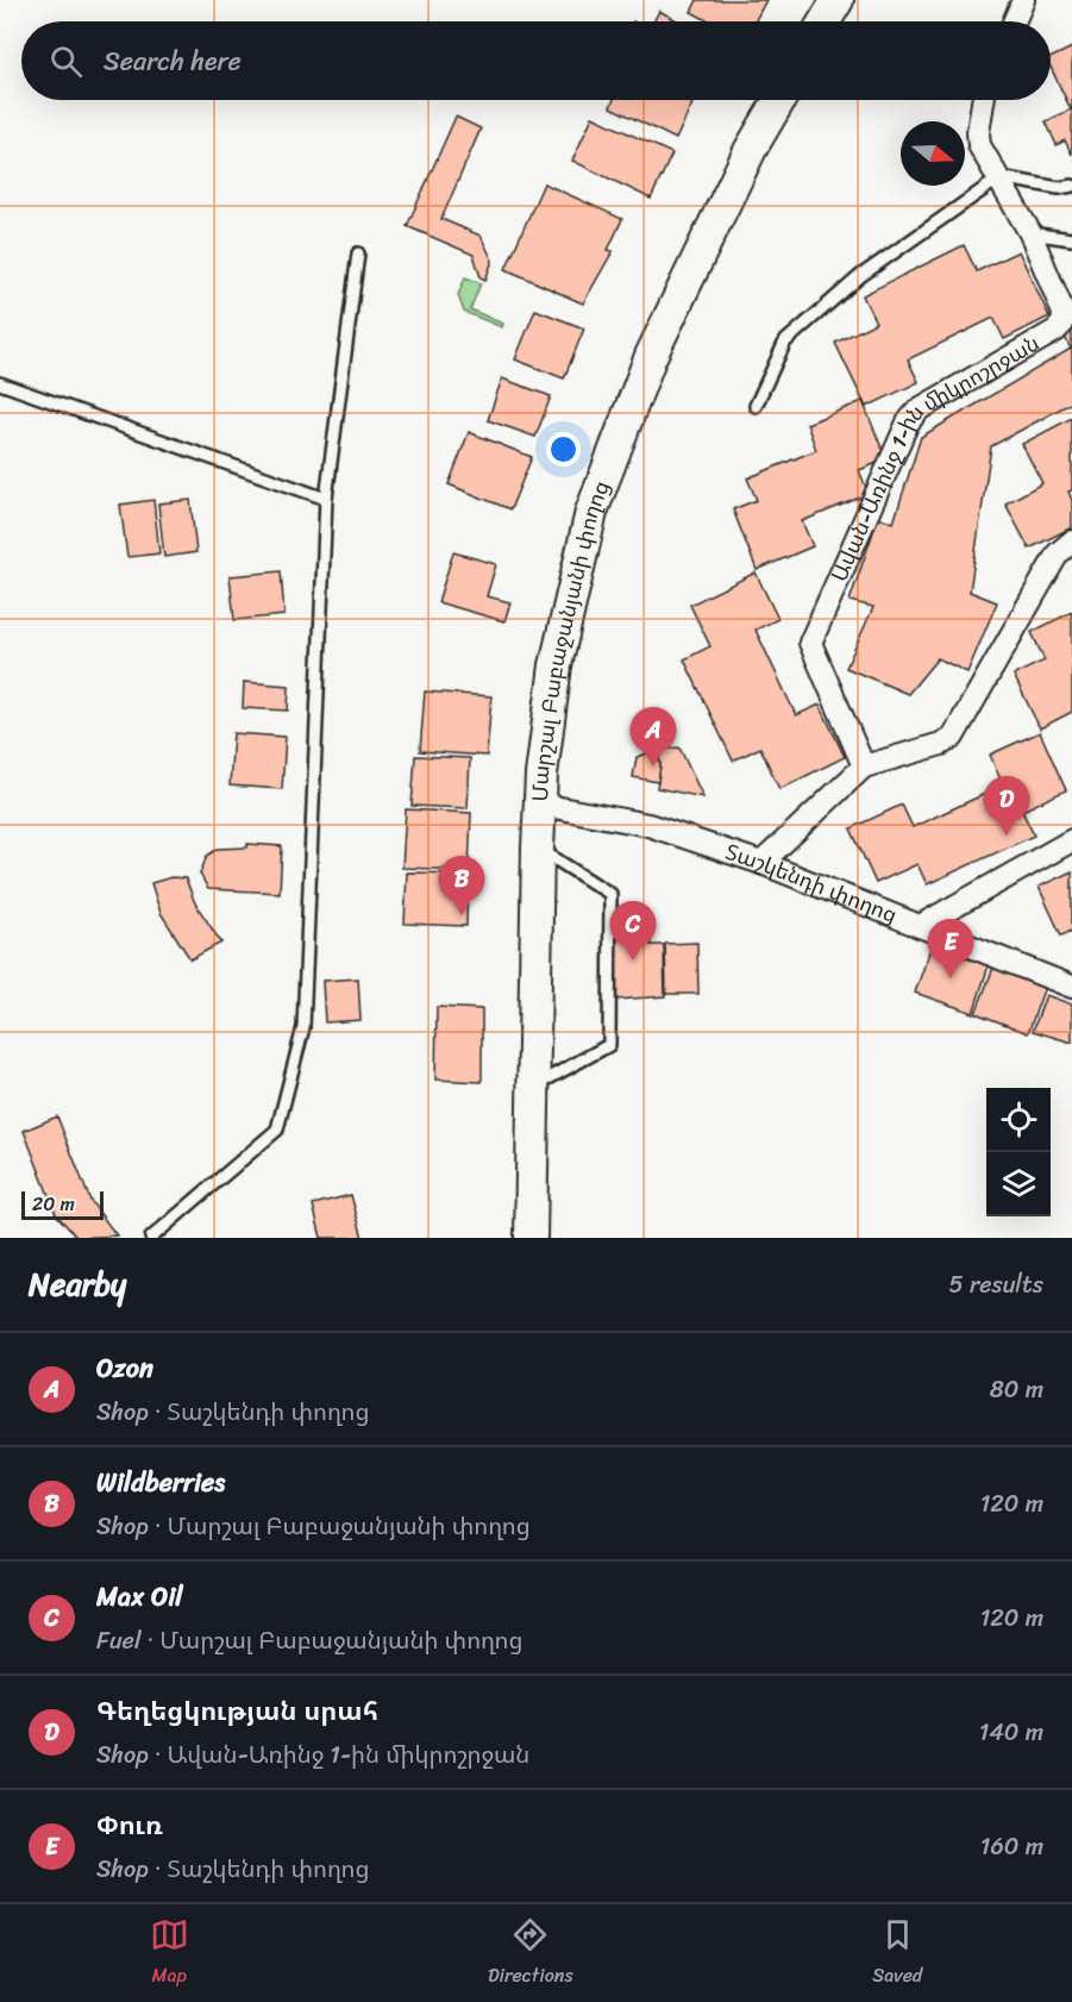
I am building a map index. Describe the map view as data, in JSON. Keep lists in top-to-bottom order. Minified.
{"streets":{"main road":["Մարշալ Բաբաջանյանի փողոց"],"street":["Ավան-Առինջ 1-ին միկրոշրջան","Տաշկենդի փողոց"]},"crossings":[["Մարշալ Բաբաջանյանի փողոց","Տաշկենդի փողոց"]],"scale_bar":"20 m","north":"right","page":{"search":"Search here","pins":["A","D","B","C","E"],"scale":"20 m","heading":["Nearby","5 results"],"list":[{"mark":"A","name":"Ozon","note":"Shop · Տաշկենդի փողոց","value":"80 m"},{"mark":"B","name":"Wildberries","note":"Shop · Մարշալ Բաբաջանյանի փողոց","value":"120 m"},{"mark":"C","name":"Max Oil","note":"Fuel · Մարշալ Բաբաջանյանի փողոց","value":"120 m"},{"mark":"D","name":"Գեղեցկության սրահ","note":"Shop · Ավան-Առինջ 1-ին միկրոշրջան","value":"140 m"},{"mark":"E","name":"Փուռ","note":"Shop · Տաշկենդի փողոց","value":"160 m"}],"nav":["Map","Directions","Saved"]}}
